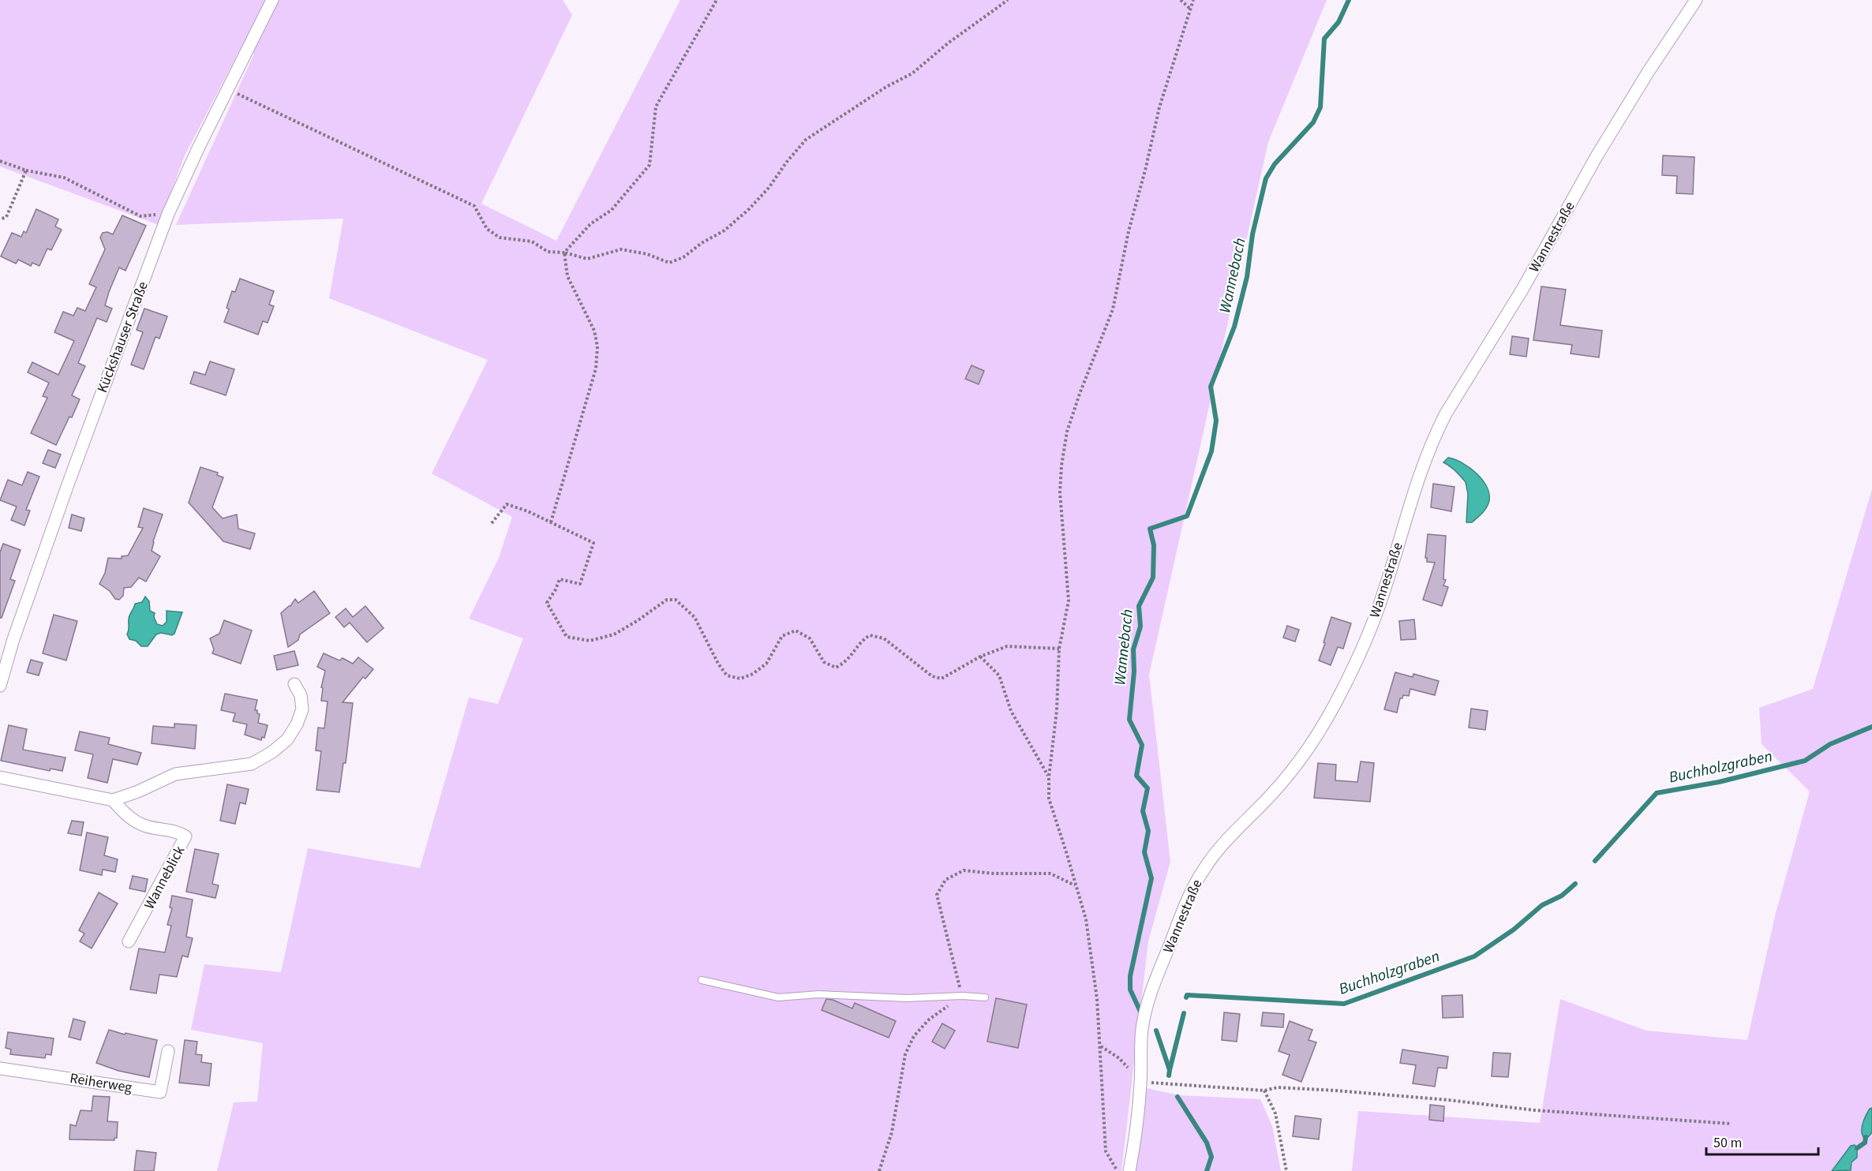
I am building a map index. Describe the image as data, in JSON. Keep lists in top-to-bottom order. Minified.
{"streets":{"street":["Wannestraße","Kückshauser Straße","Wanneblick","Reiherweg"]},"water":["Wannebach","Buchholzgraben"],"scale_bar":"50 m"}
